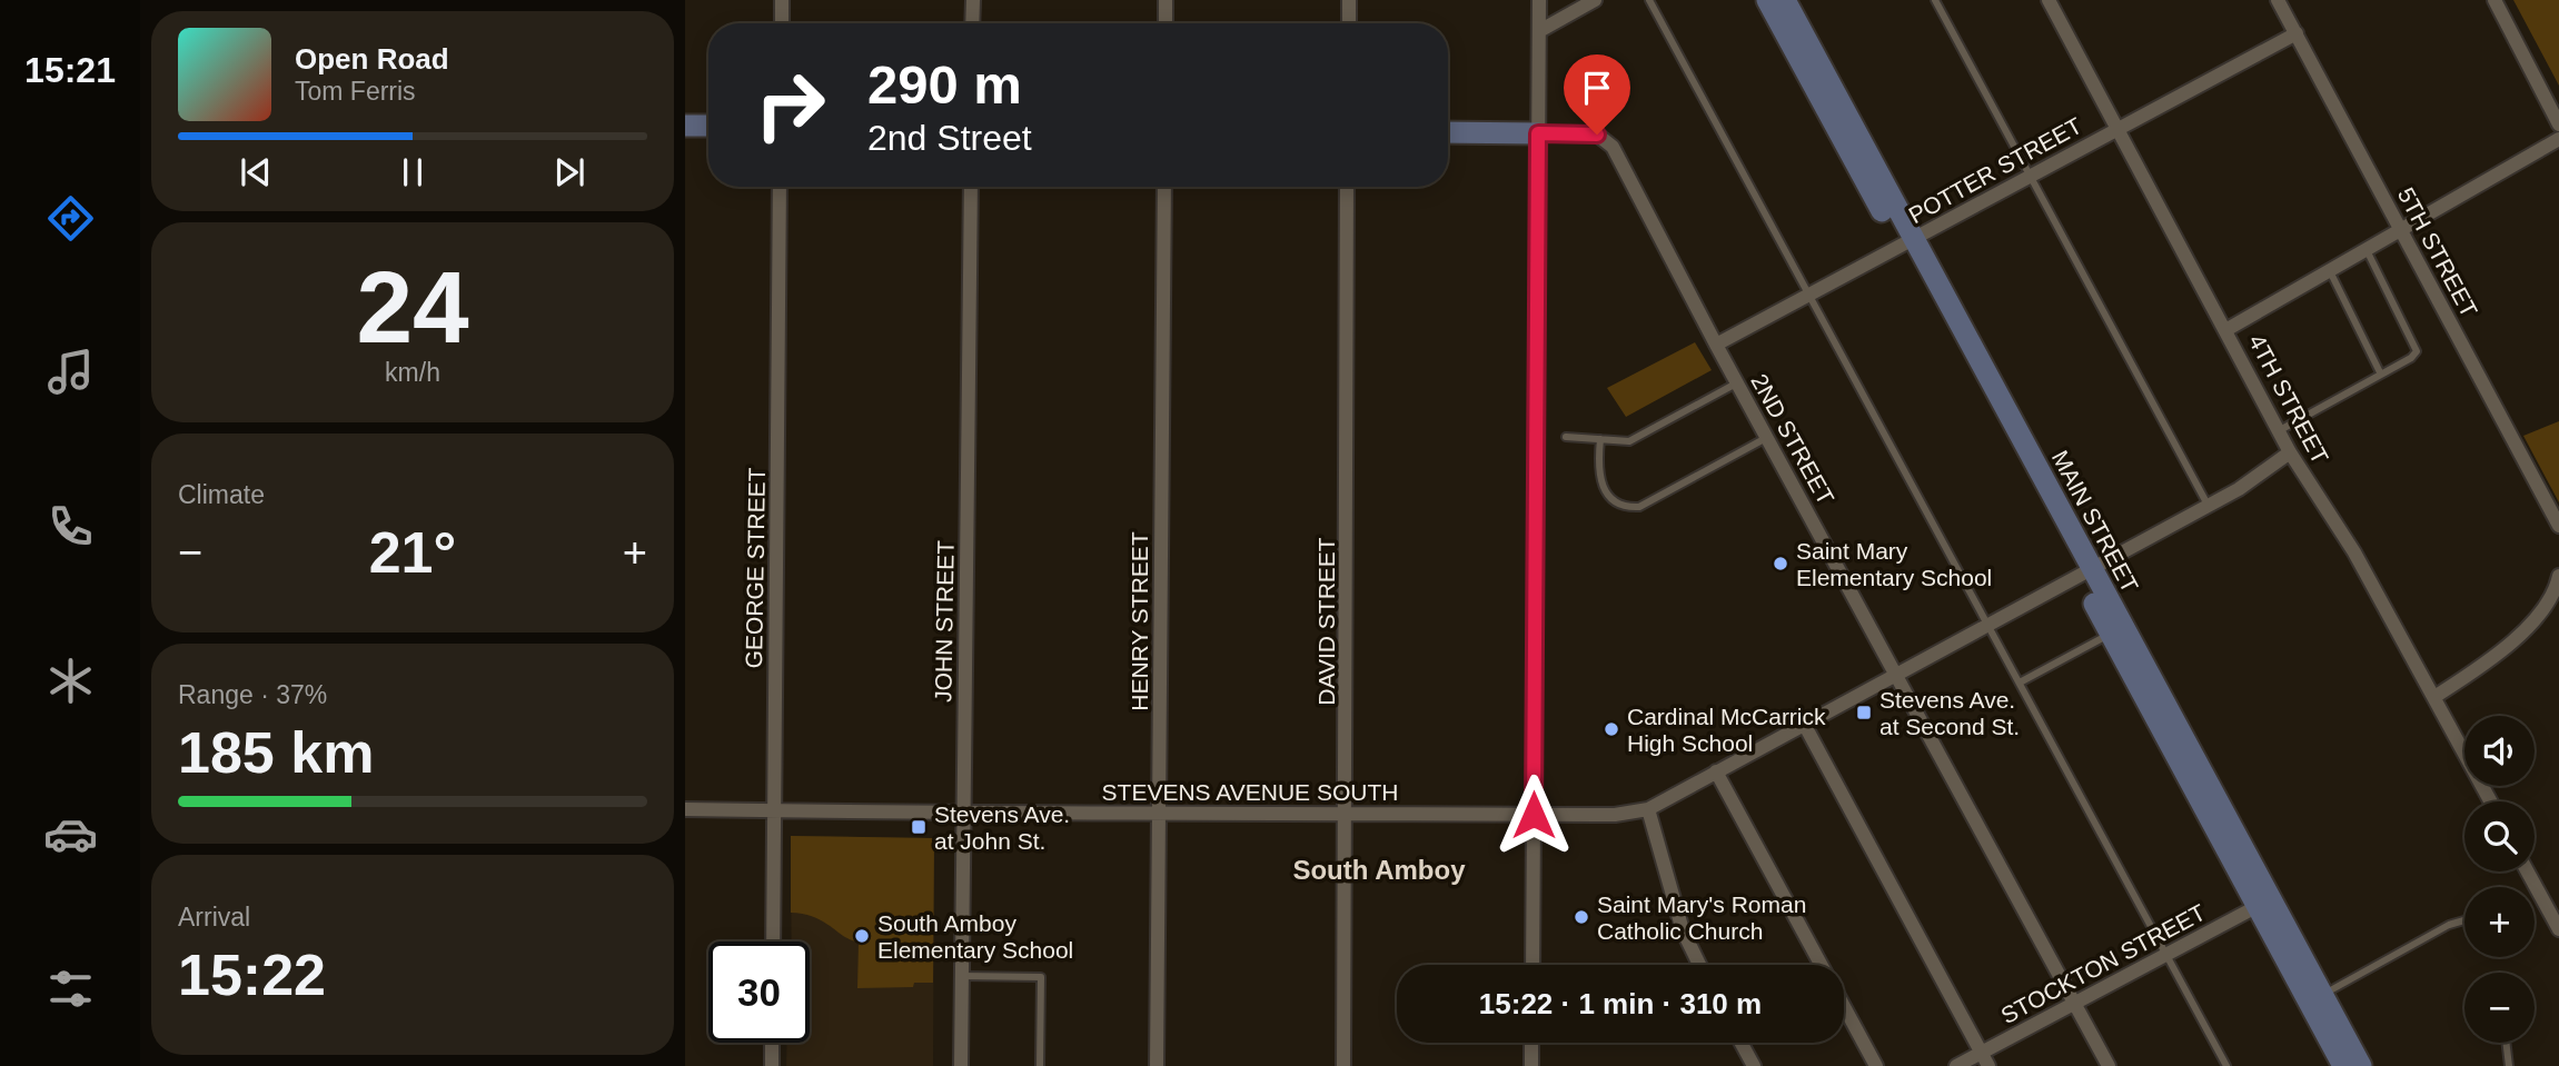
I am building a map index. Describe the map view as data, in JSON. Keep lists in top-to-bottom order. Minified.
{"streets":{"main road":["MAIN STREET"],"street":["POTTER STREET","5TH STREET","4TH STREET","2ND STREET","GEORGE STREET","JOHN STREET","HENRY STREET","DAVID STREET","STEVENS AVENUE SOUTH","STOCKTON STREET"]},"crossings":[["POTTER STREET","5TH STREET"],["POTTER STREET","4TH STREET"],["POTTER STREET","2ND STREET"],["POTTER STREET","MAIN STREET"],["2ND STREET","STOCKTON STREET"],["MAIN STREET","STOCKTON STREET"],["GEORGE STREET","STEVENS AVENUE SOUTH"],["JOHN STREET","STEVENS AVENUE SOUTH"],["HENRY STREET","STEVENS AVENUE SOUTH"],["DAVID STREET","STEVENS AVENUE SOUTH"]],"districts":["South Amboy"],"places":{"other":["Saint Mary Elementary School","Cardinal McCarrick High School","Saint Mary's Roman Catholic Church","South Amboy Elementary School"],"transit":["Stevens Ave. at Second St.","Stevens Ave. at John St."]},"page":{"tabs":"15:21","turn":["290 m","2nd Street"],"song":["Open Road","Tom Ferris"],"tile":[["24","km/h"],"Climate",["Range · 37%","185 km"],["Arrival","15:22"]],"heat":["−","21°","+"],"map_buttons":["+","−"],"limit":"30","trip":"15:22 · 1 min · 310 m"}}
